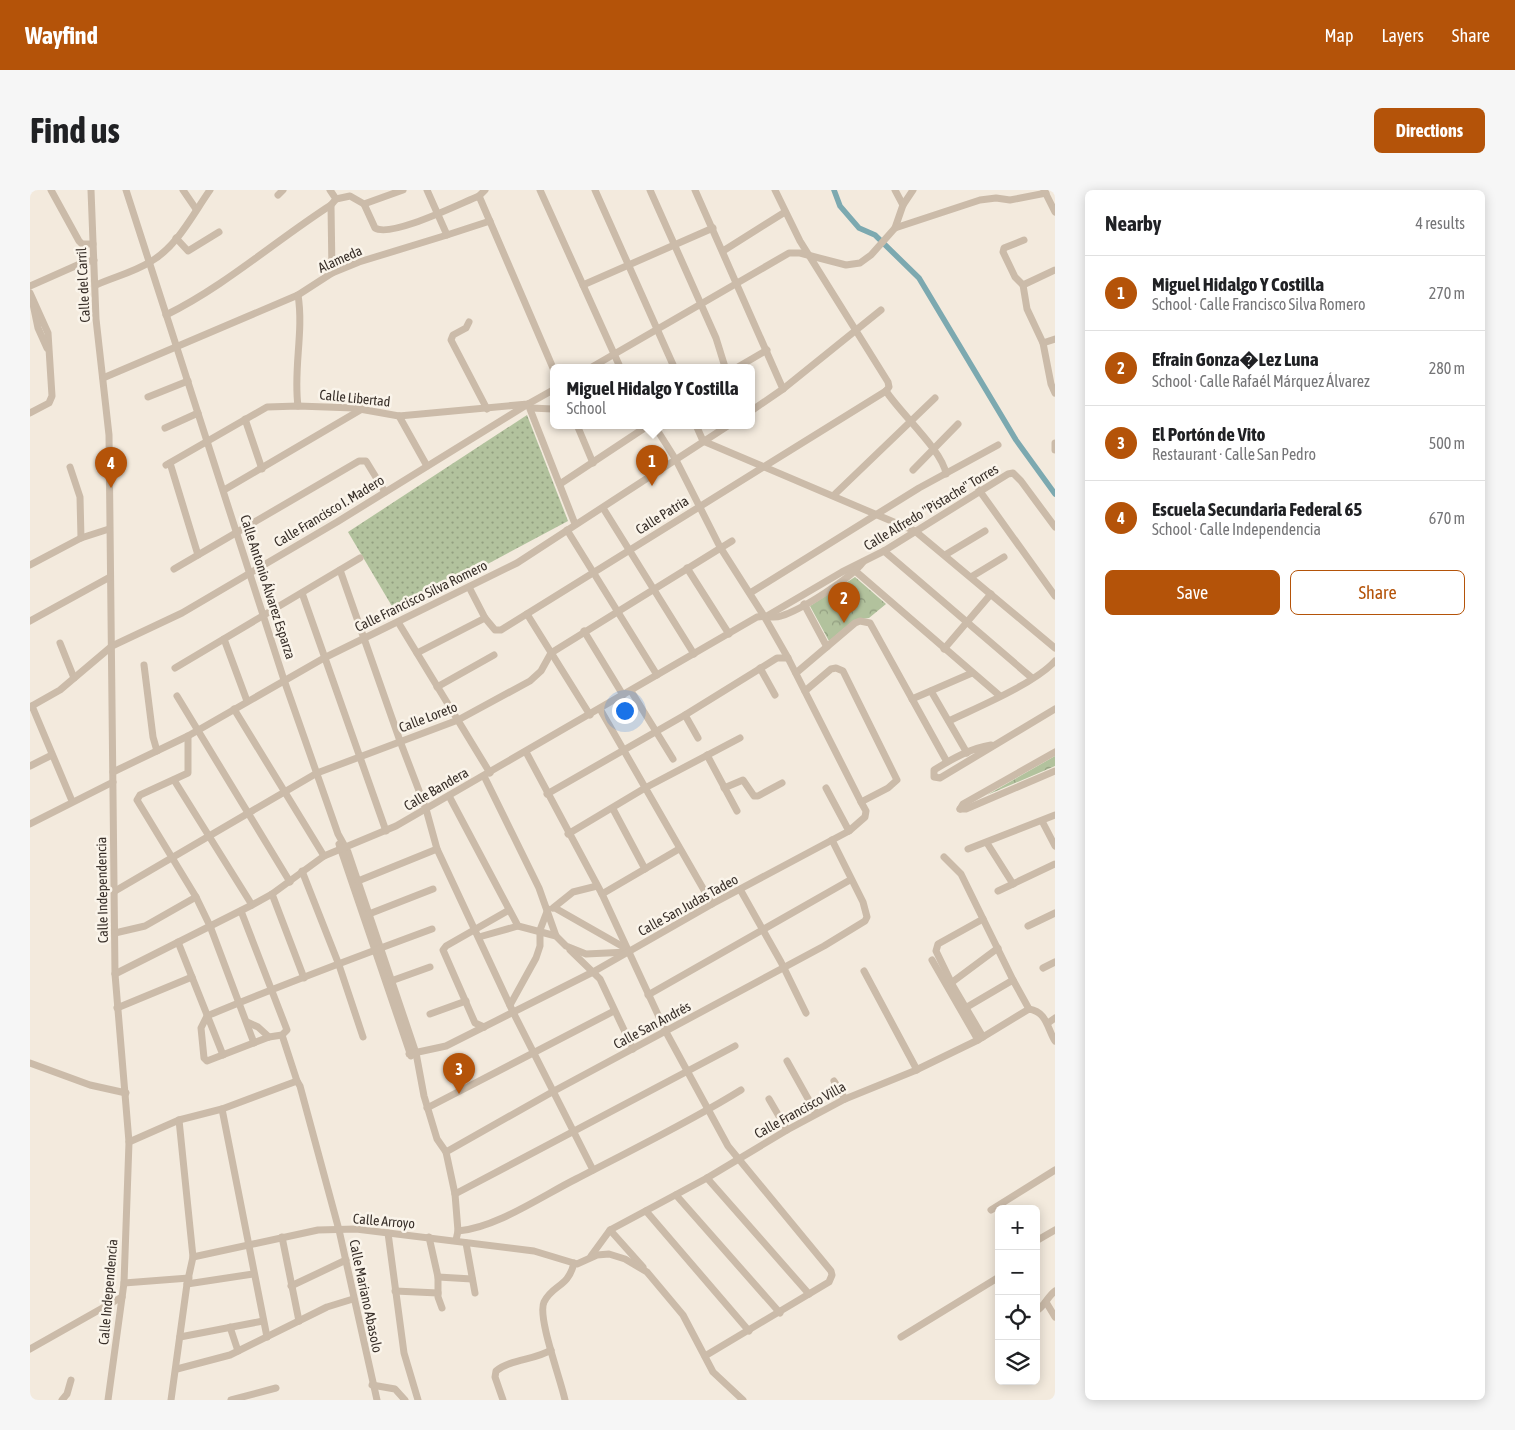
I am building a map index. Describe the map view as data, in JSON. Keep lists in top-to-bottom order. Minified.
{"streets":{"street":["Alameda","Calle del Carril","Calle Libertad","Calle Alfredo \"Pistache\" Torres","Calle Francisco I. Madero","Calle Patria","Calle Antonio Álvarez Esparza","Calle Francisco Silva Romero","Calle Loreto","Calle Bandera","Calle Independencia","Calle San Judas Tadeo","Calle San Andrés","Calle Francisco Villa","Calle Arroyo","Calle Mariano Abasolo"]},"crossings":[["Alameda","Calle del Carril"],["Alameda","Calle Antonio Álvarez Esparza"],["Alameda","Calle Independencia"],["Calle del Carril","Calle Independencia"],["Calle Libertad","Calle Francisco I. Madero"],["Calle Libertad","Calle Antonio Álvarez Esparza"],["Calle Alfredo \"Pistache\" Torres","Calle Bandera"],["Calle Francisco I. Madero","Calle Antonio Álvarez Esparza"],["Calle Francisco I. Madero","Calle Independencia"],["Calle Antonio Álvarez Esparza","Calle Francisco Silva Romero"],["Calle Antonio Álvarez Esparza","Calle Loreto"],["Calle Antonio Álvarez Esparza","Calle Bandera"],["Calle Antonio Álvarez Esparza","Calle San Judas Tadeo"],["Calle Antonio Álvarez Esparza","Calle San Andrés"],["Calle Antonio Álvarez Esparza","Calle Arroyo"],["Calle Francisco Silva Romero","Calle Independencia"],["Calle Loreto","Calle Independencia"],["Calle Bandera","Calle Independencia"],["Calle Arroyo","Calle Mariano Abasolo"]],"page":{"header":"Wayfind","nav":["Map","Layers","Share"],"buttons":["Directions",["Save","Share"]],"title":"Find us","heading":["Nearby","4 results"],"list":[{"mark":"1","name":"Miguel Hidalgo Y Costilla","note":"School · Calle Francisco Silva Romero","value":"270 m"},{"mark":"2","name":"Efrain Gonza�Lez Luna","note":"School · Calle Rafaél Márquez Álvarez","value":"280 m"},{"mark":"3","name":"El Portón de Vito","note":"Restaurant · Calle San Pedro","value":"500 m"},{"mark":"4","name":"Escuela Secundaria Federal 65","note":"School · Calle Independencia","value":"670 m"}],"popup":["Miguel Hidalgo Y Costilla","School"],"pins":["1","4","2","3"],"map_buttons":["+","−"]}}
